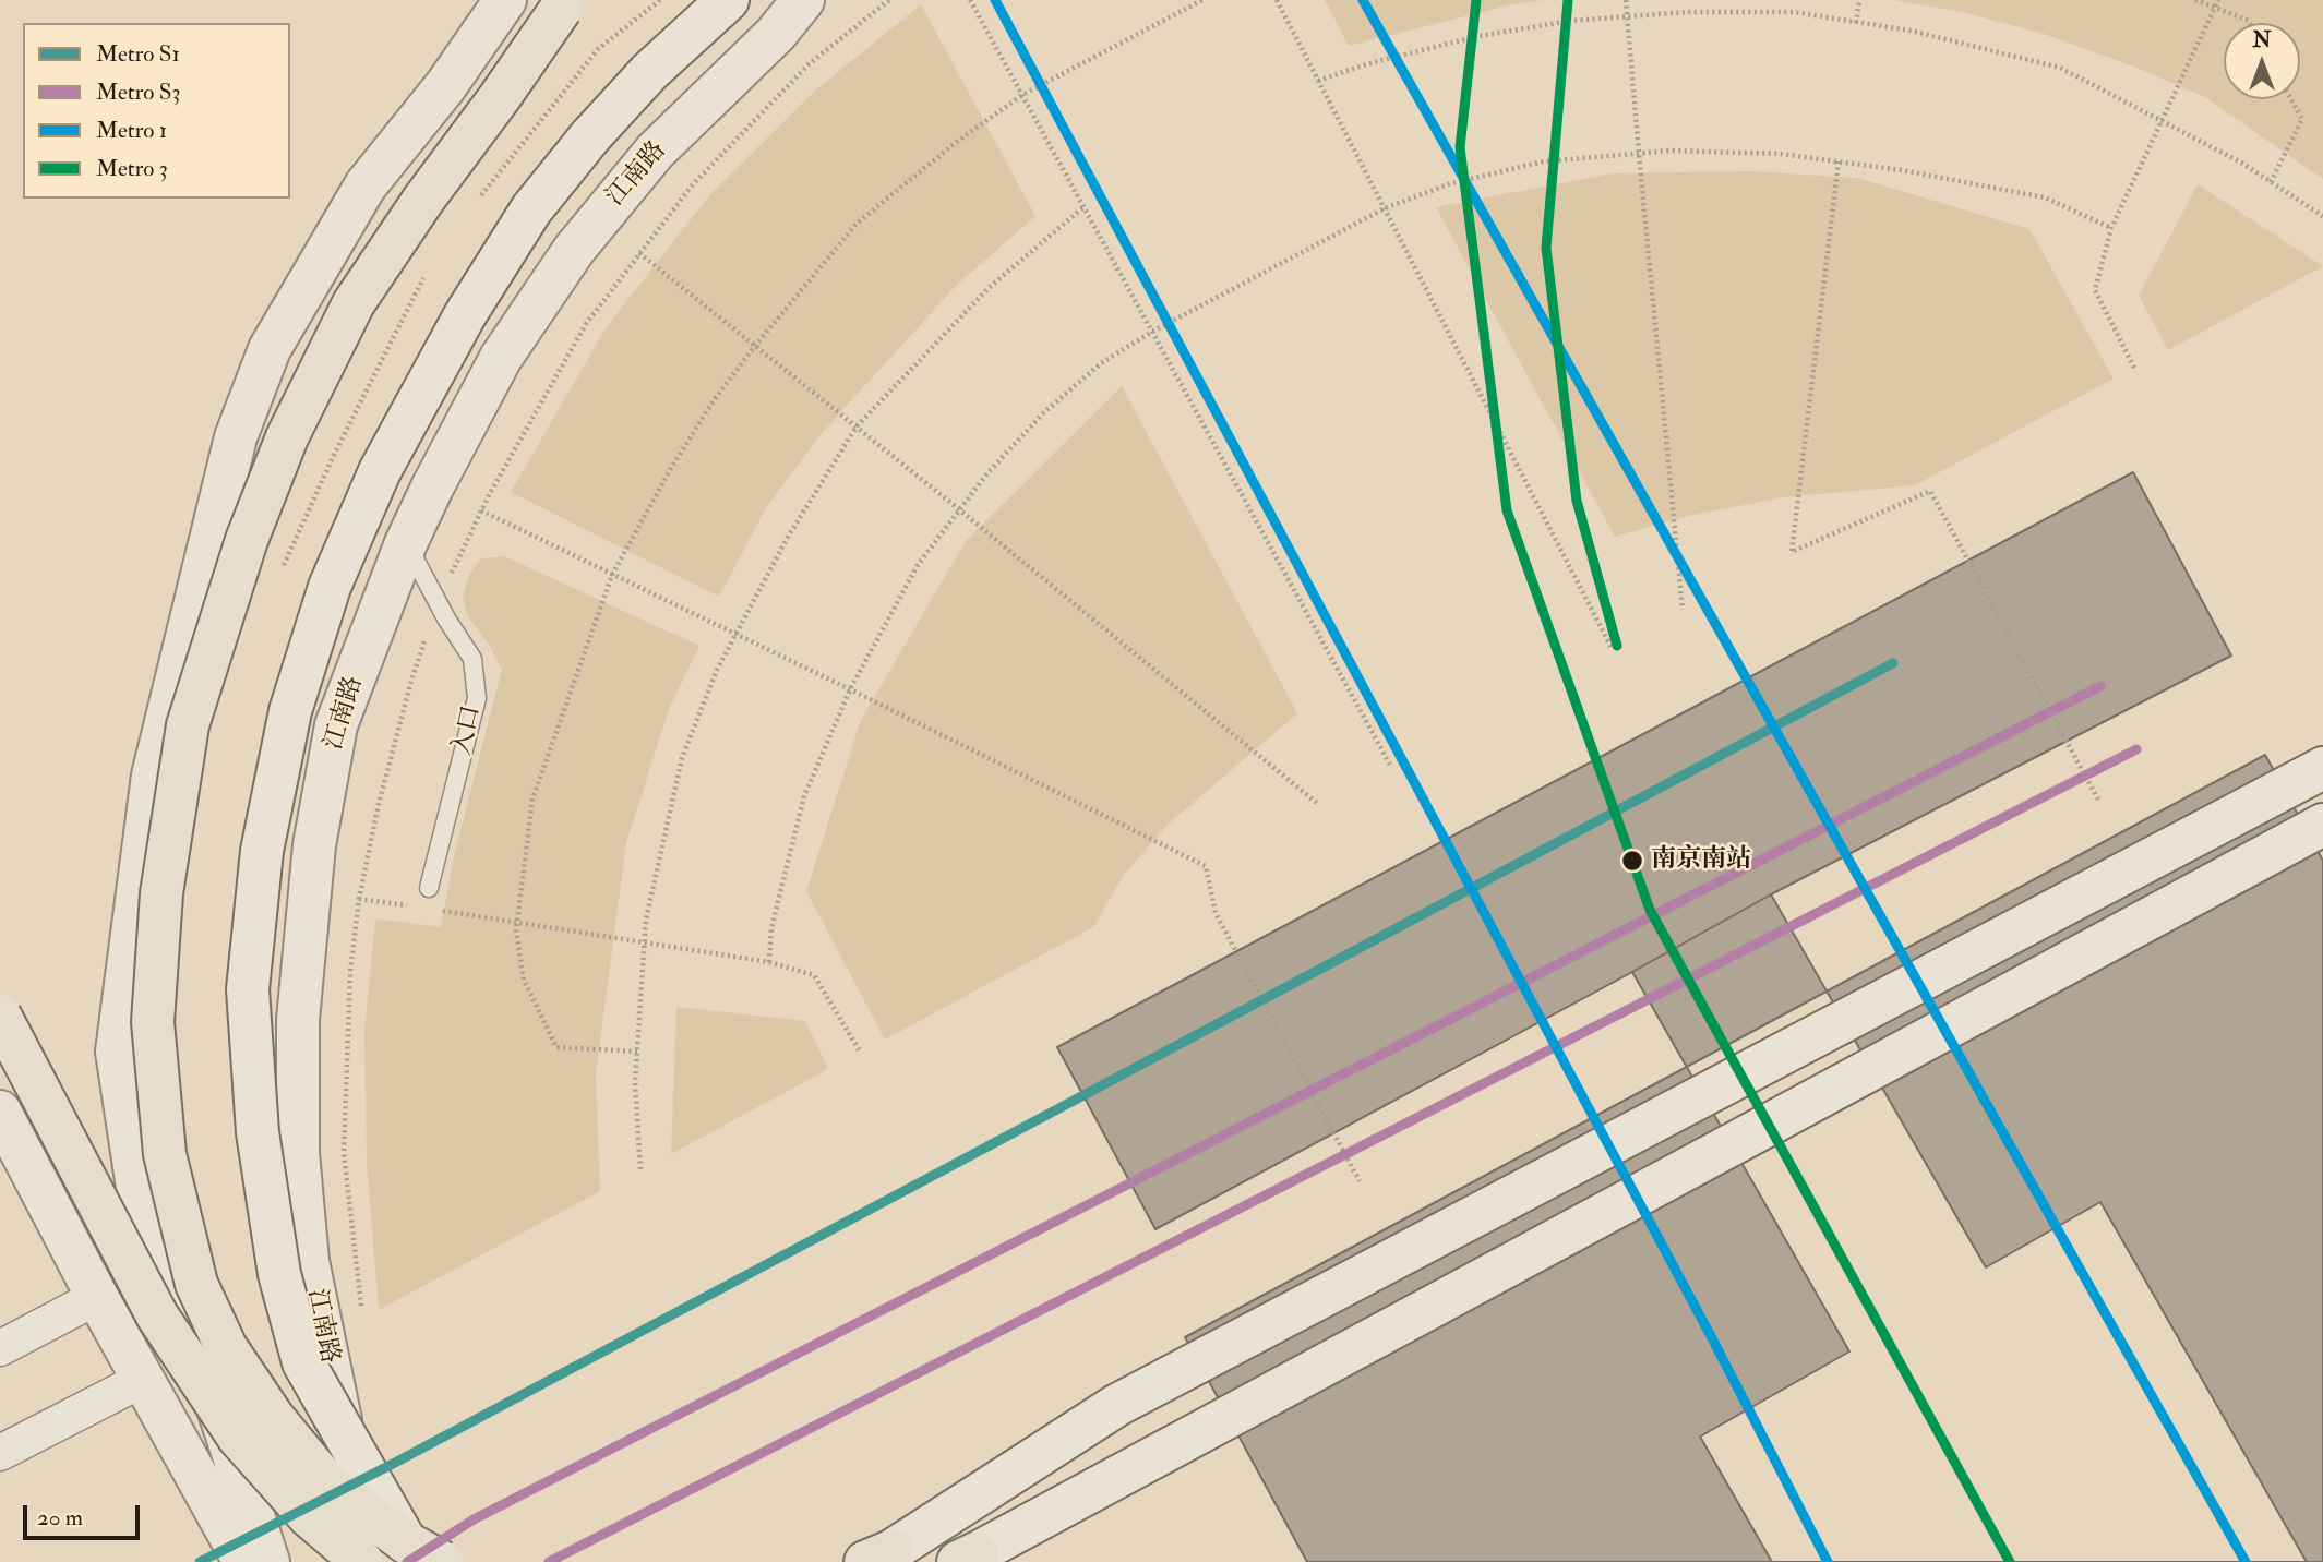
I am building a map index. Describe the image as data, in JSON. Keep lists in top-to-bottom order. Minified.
{"streets":{"main road":["江南路"],"lane":["入口"]},"crossings":[["江南路","入口"]],"places":["南京南站"],"lines":["metro line 1","metro line 3","metro line S1","metro line S3"],"legend":["Metro S1","Metro S3","Metro 1","Metro 3"],"scale_bar":"20 m","north":"top"}
